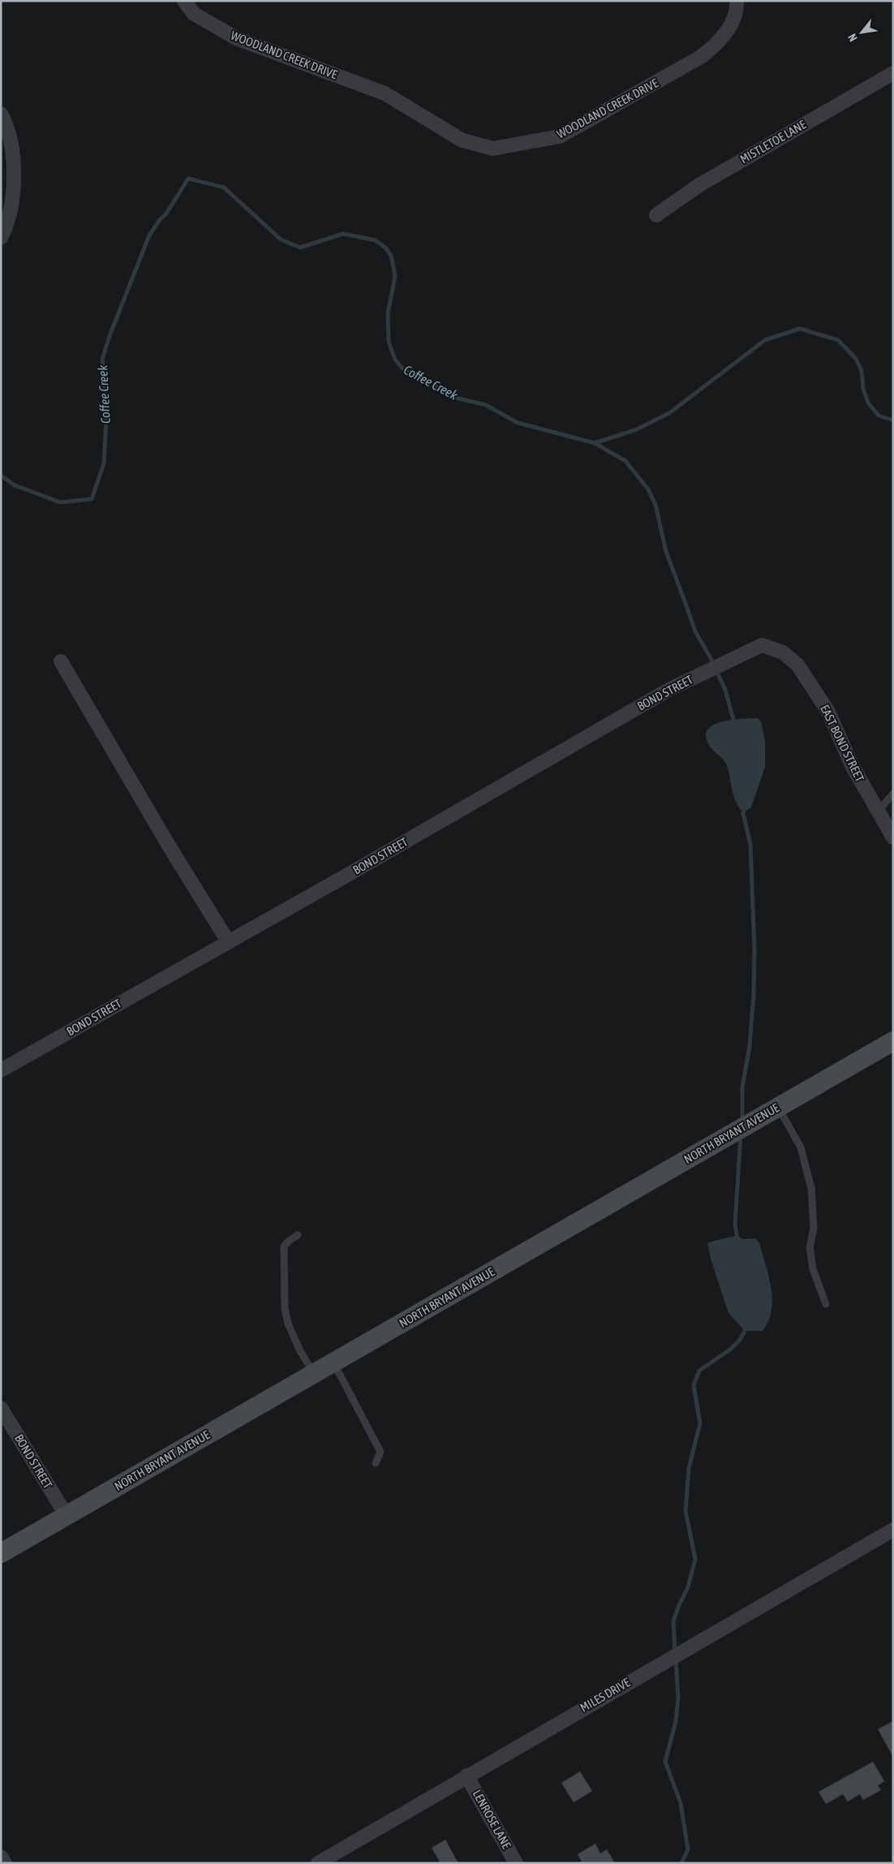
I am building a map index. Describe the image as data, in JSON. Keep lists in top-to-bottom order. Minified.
{"streets":{"street":["WOODLAND CREEK DRIVE","MISTLETOE LANE","BOND STREET","EAST BOND STREET","NORTH BRYANT AVENUE","MILES DRIVE","LENROSE LANE"]},"crossings":[["BOND STREET","EAST BOND STREET"],["BOND STREET","NORTH BRYANT AVENUE"],["MILES DRIVE","LENROSE LANE"]],"water":["Coffee Creek"],"north":"bottom left"}
